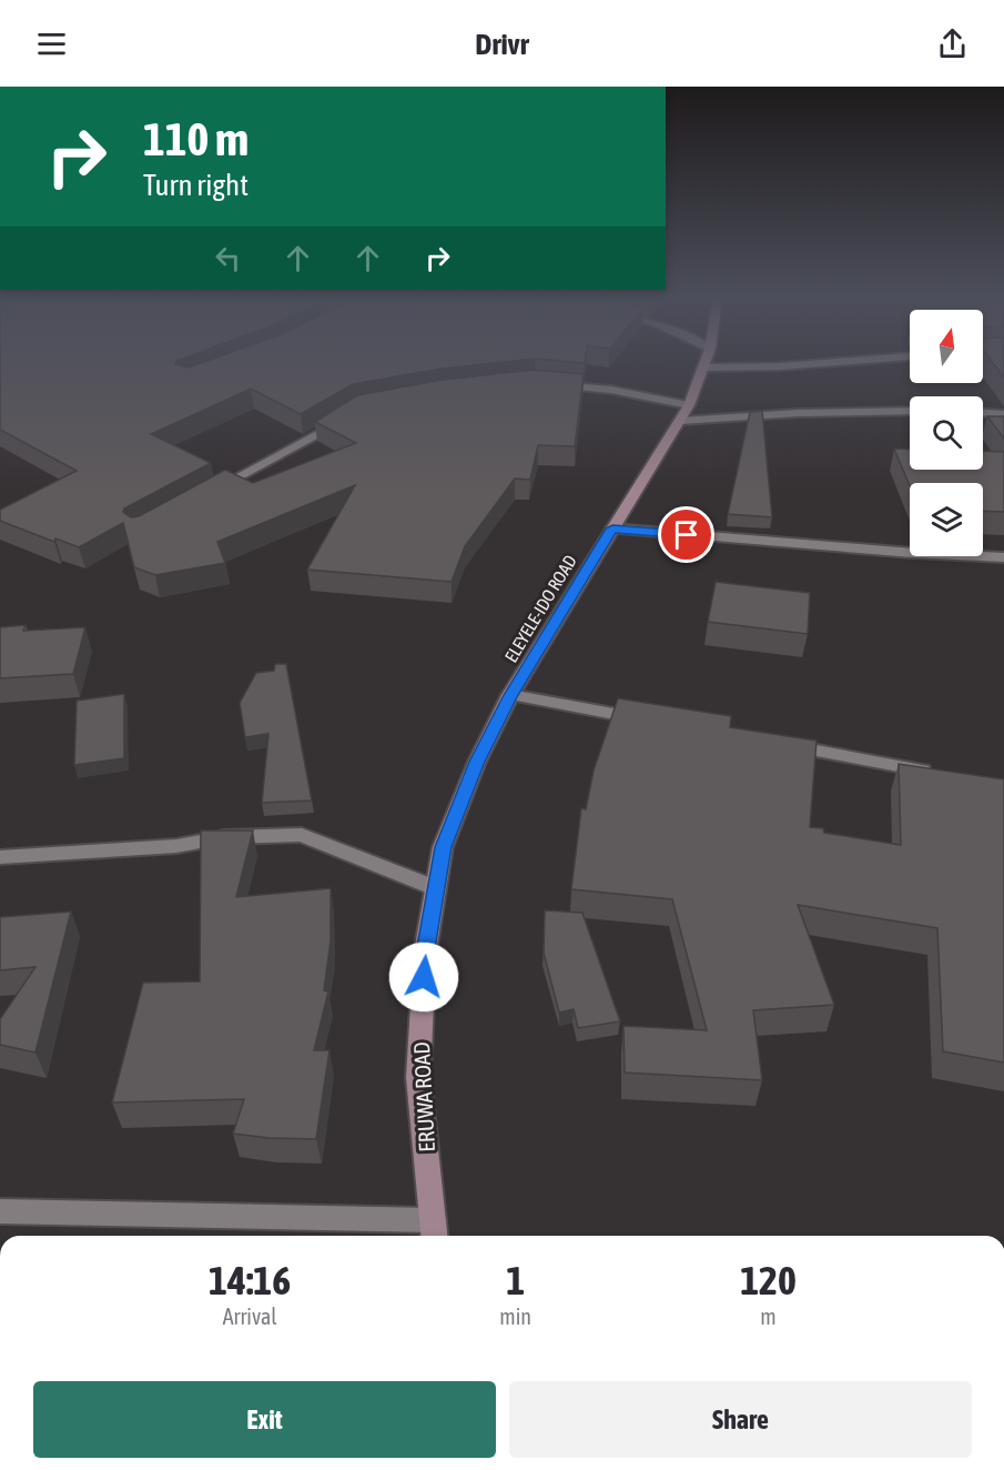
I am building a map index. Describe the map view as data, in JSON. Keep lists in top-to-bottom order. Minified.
{"streets":{"main road":["ELEYELE-IDO ROAD","ERUWA ROAD"]},"crossings":[["ELEYELE-IDO ROAD","ERUWA ROAD"]],"north":"top","page":{"header":"Drivr","turn":["110 m","Turn right"],"eta":["14:16","Arrival","1","min","120","m"],"buttons":["Exit","Share"]}}
